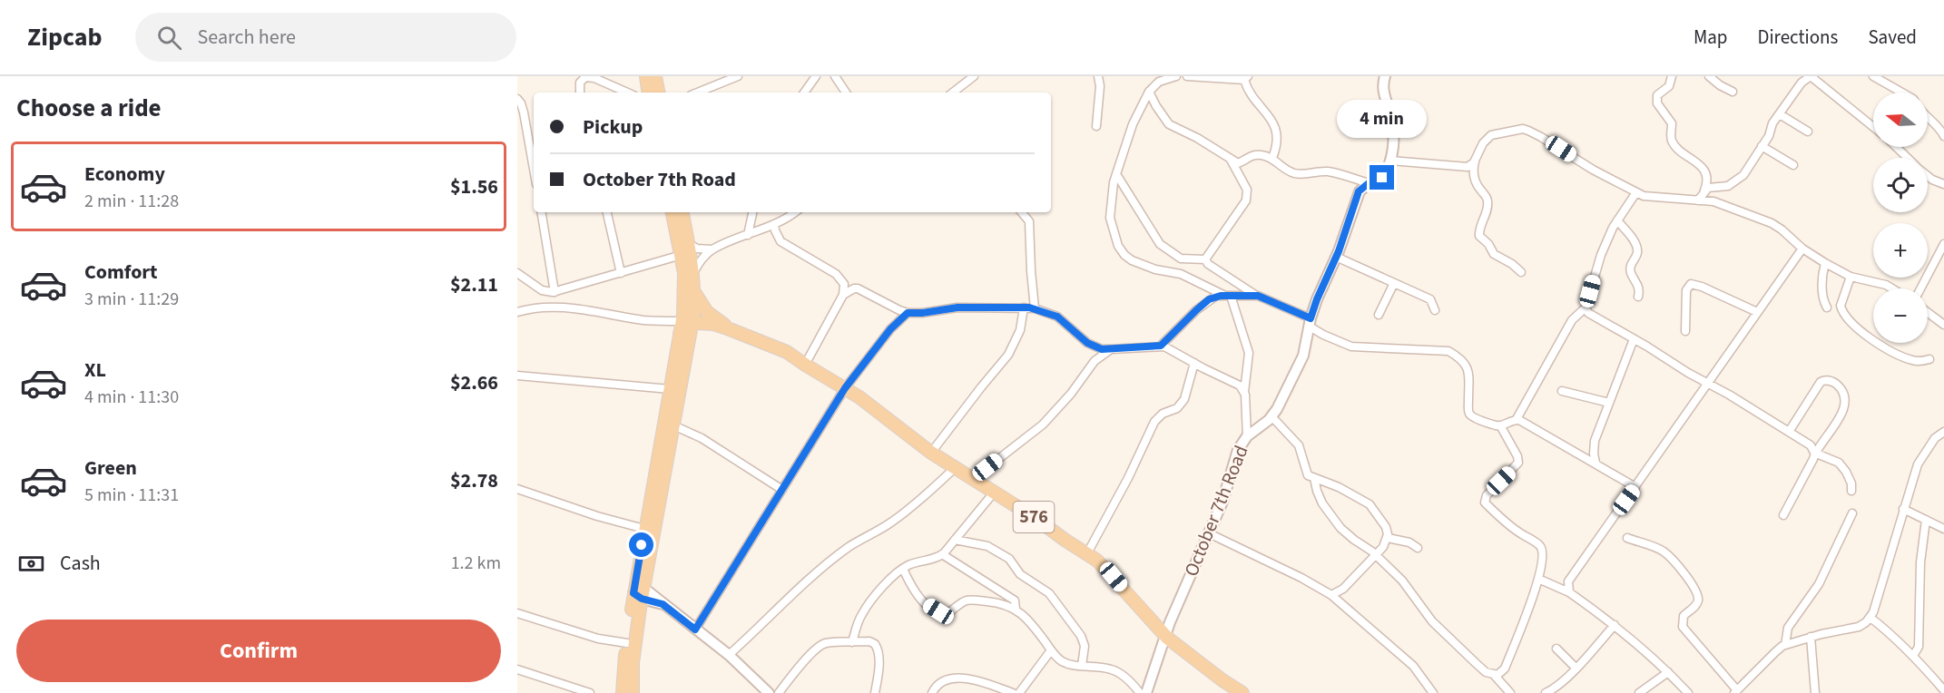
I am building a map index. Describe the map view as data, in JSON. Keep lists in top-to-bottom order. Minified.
{"streets":{"main road":["576"],"street":["October 7th Road"]},"crossings":[["October 7th Road","576"]],"north":"left","page":{"header":"Zipcab","search":"Search here","nav":["Map","Directions","Saved"],"heading":"Choose a ride","map_buttons":["+","−"],"banner":["Pickup","October 7th Road"],"bubble":"4 min","list":[{"name":"Economy","note":"2 min · 11:28","value":"$1.56"},{"name":"Comfort","note":"3 min · 11:29","value":"$2.11"},{"name":"XL","note":"4 min · 11:30","value":"$2.66"},{"name":"Green","note":"5 min · 11:31","value":"$2.78"}],"pay":["Cash","1.2 km"],"buttons":"Confirm"}}
